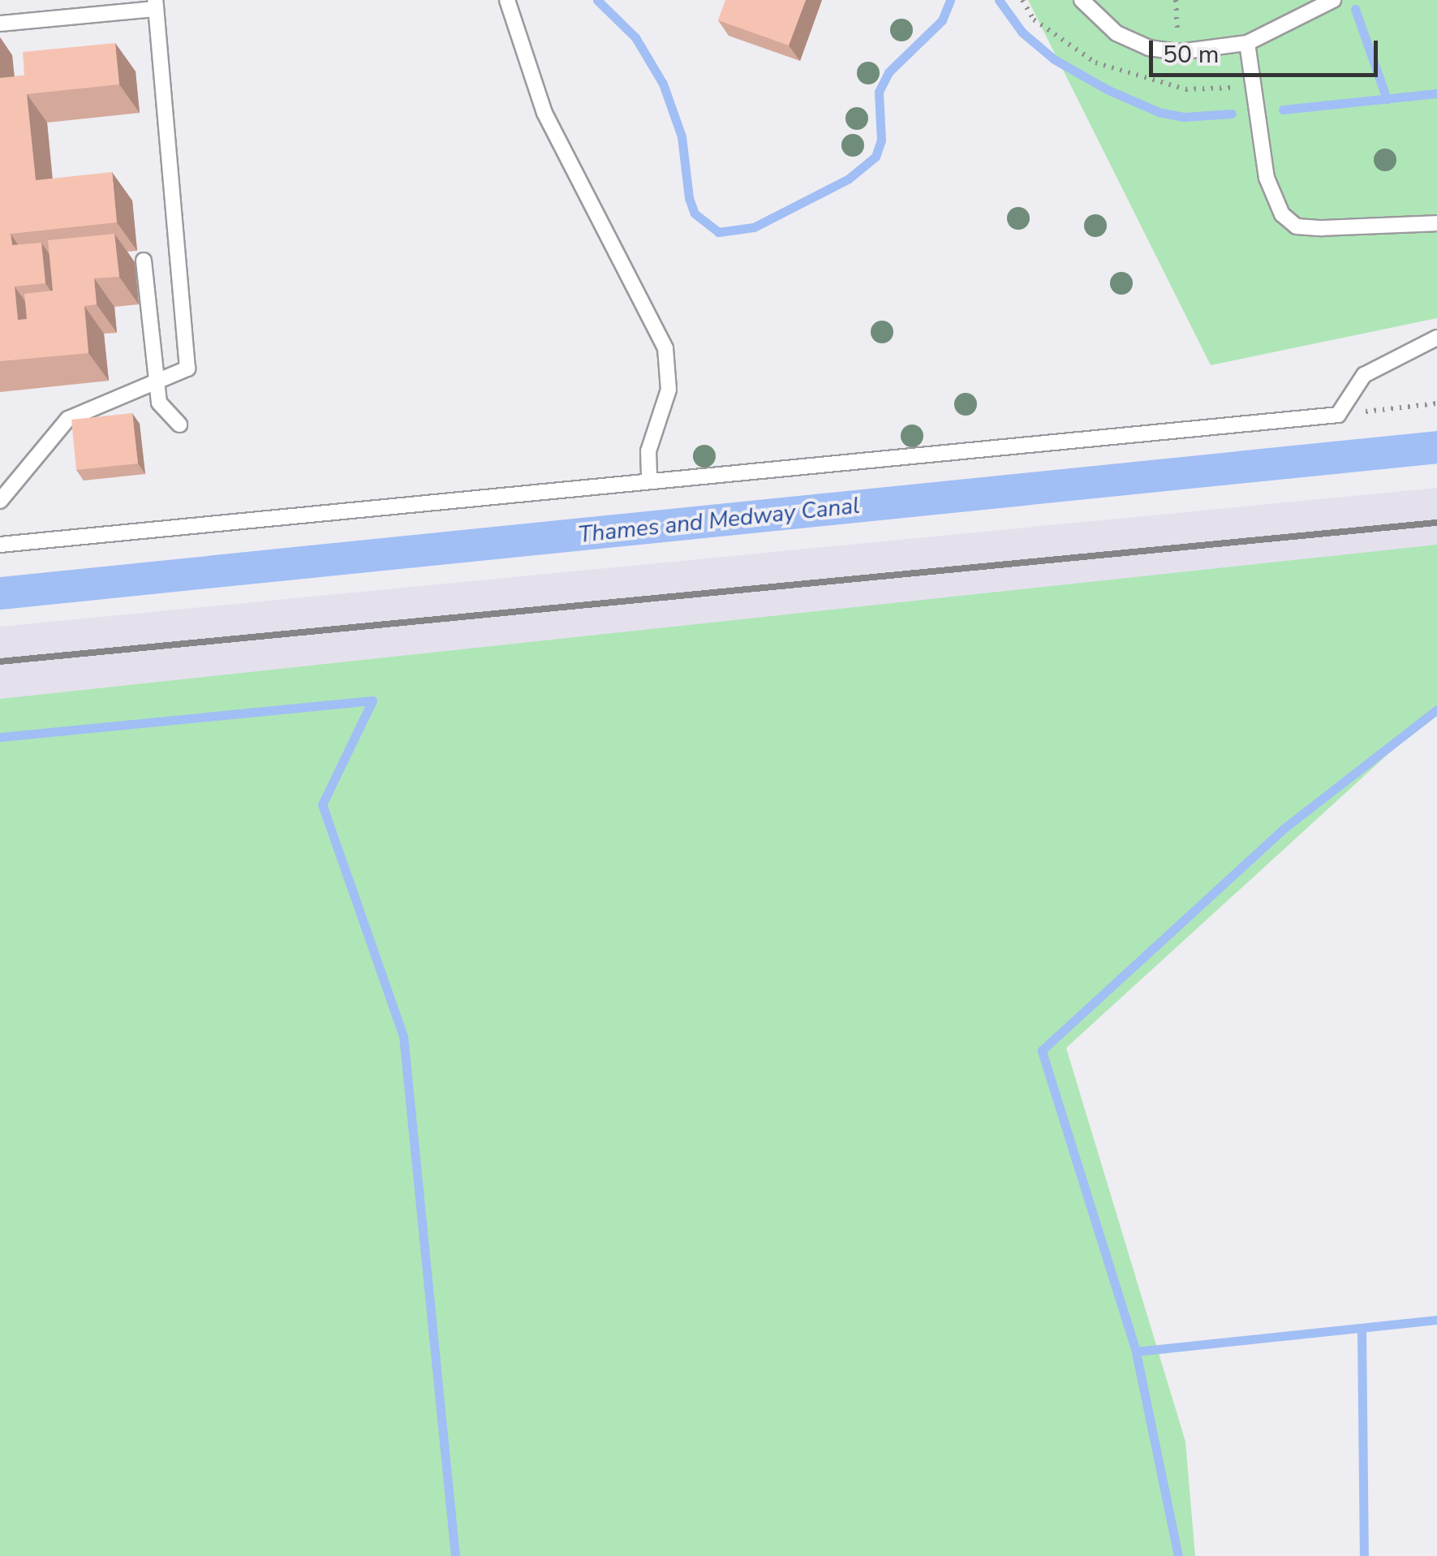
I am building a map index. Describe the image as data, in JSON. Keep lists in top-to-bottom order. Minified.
{"water":["Thames and Medway Canal"],"scale_bar":"50 m"}
